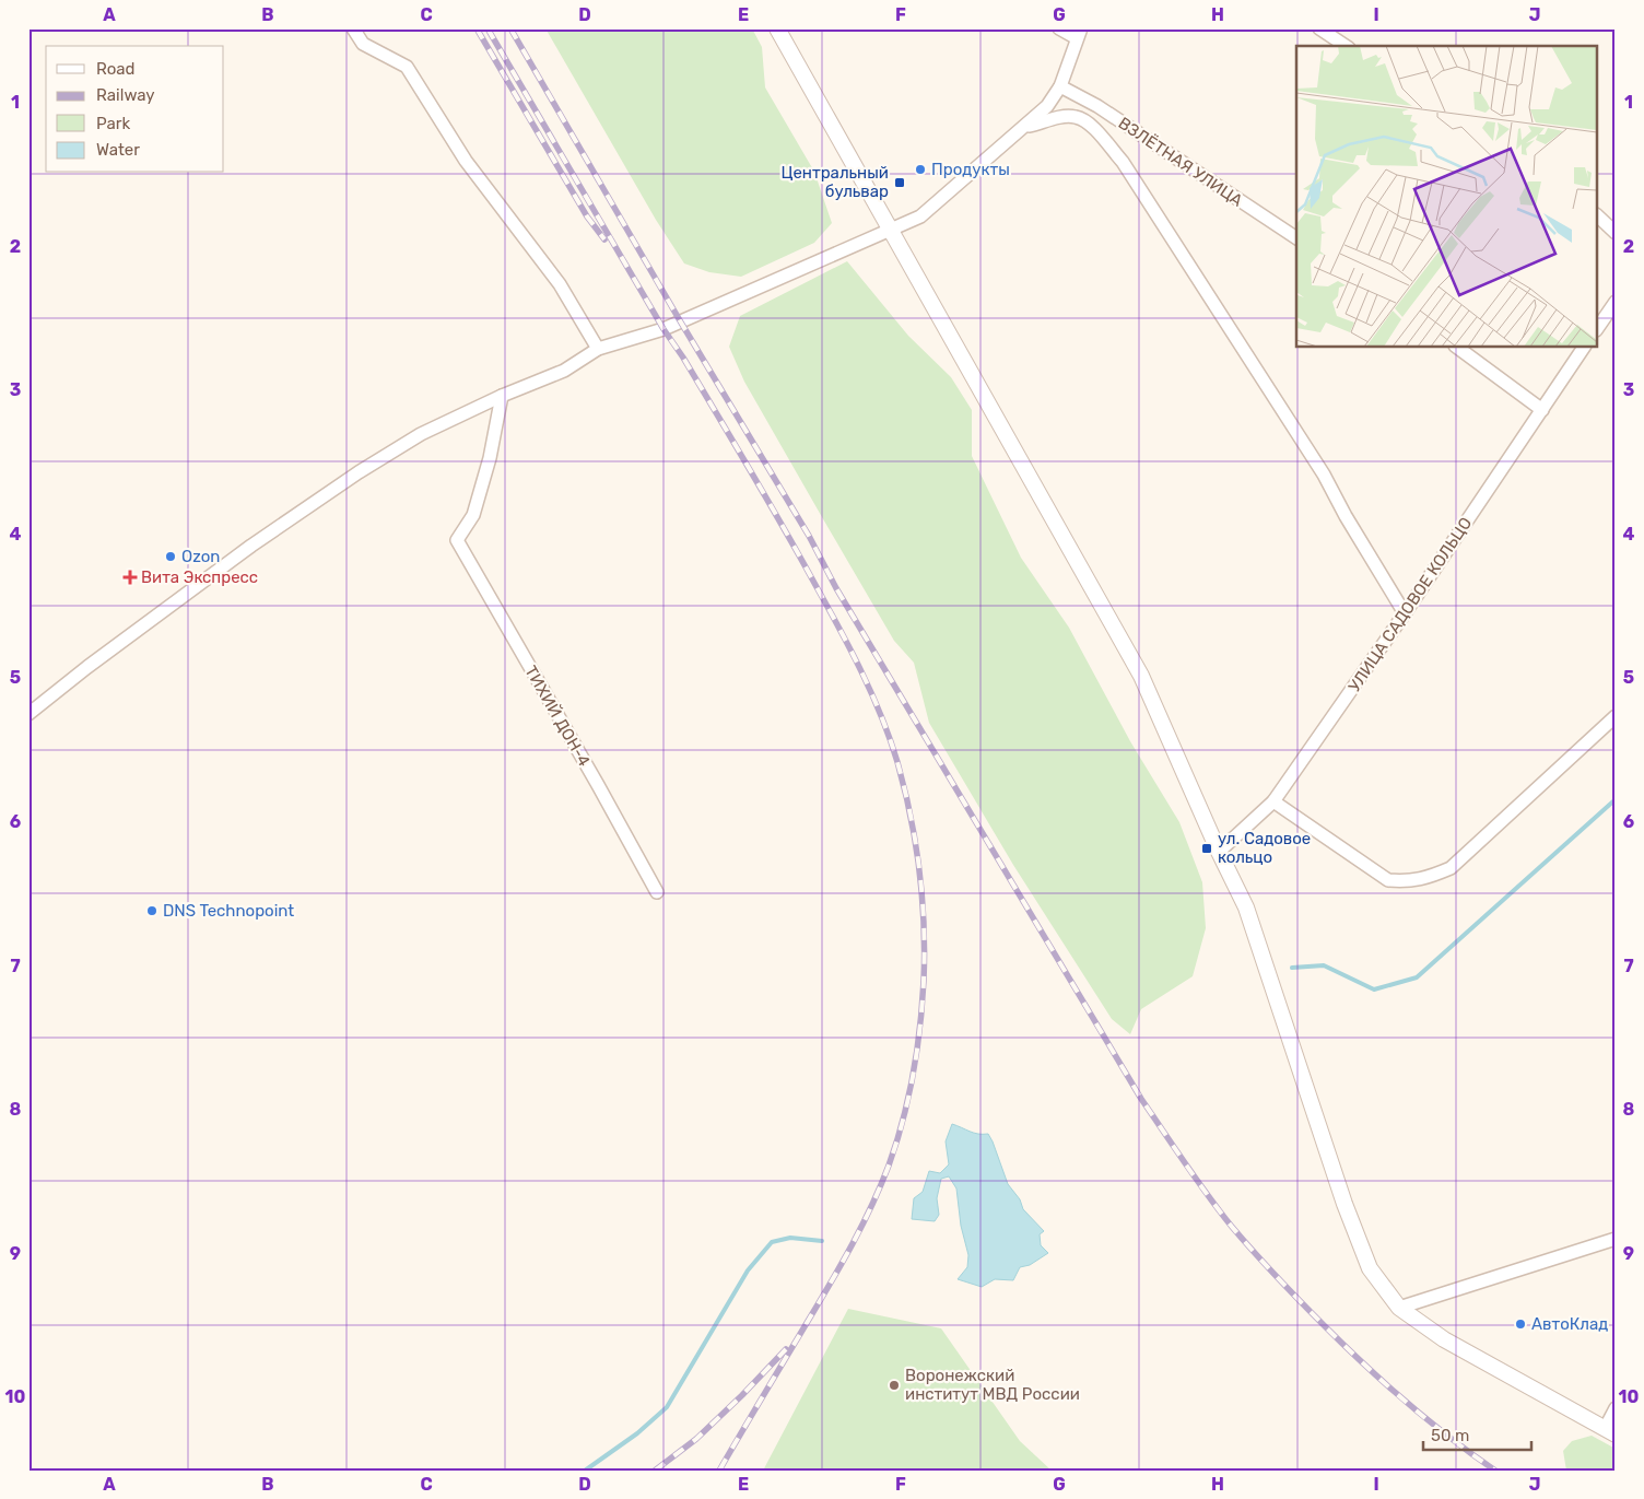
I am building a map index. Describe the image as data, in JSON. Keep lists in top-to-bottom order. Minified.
{"streets":{"street":["ВЗЛЁТНАЯ УЛИЦА","УЛИЦА САДОВОЕ КОЛЬЦО","ТИХИЙ ДОН-4"]},"places":{"other":["Продукты","Ozon","DNS Technopoint","АвтоКлад","Воронежский институт МВД России"],"transit":["Центральный бульвар","ул. Садовое кольцо"],"health":["Вита Экспресс"]},"legend":["Road","Railway","Park","Water"],"scale_bar":"50 m","grid":{"columns":["A","B","C","D","E","F","G","H","I","J"],"rows":["1","2","3","4","5","6","7","8","9","10"]}}
